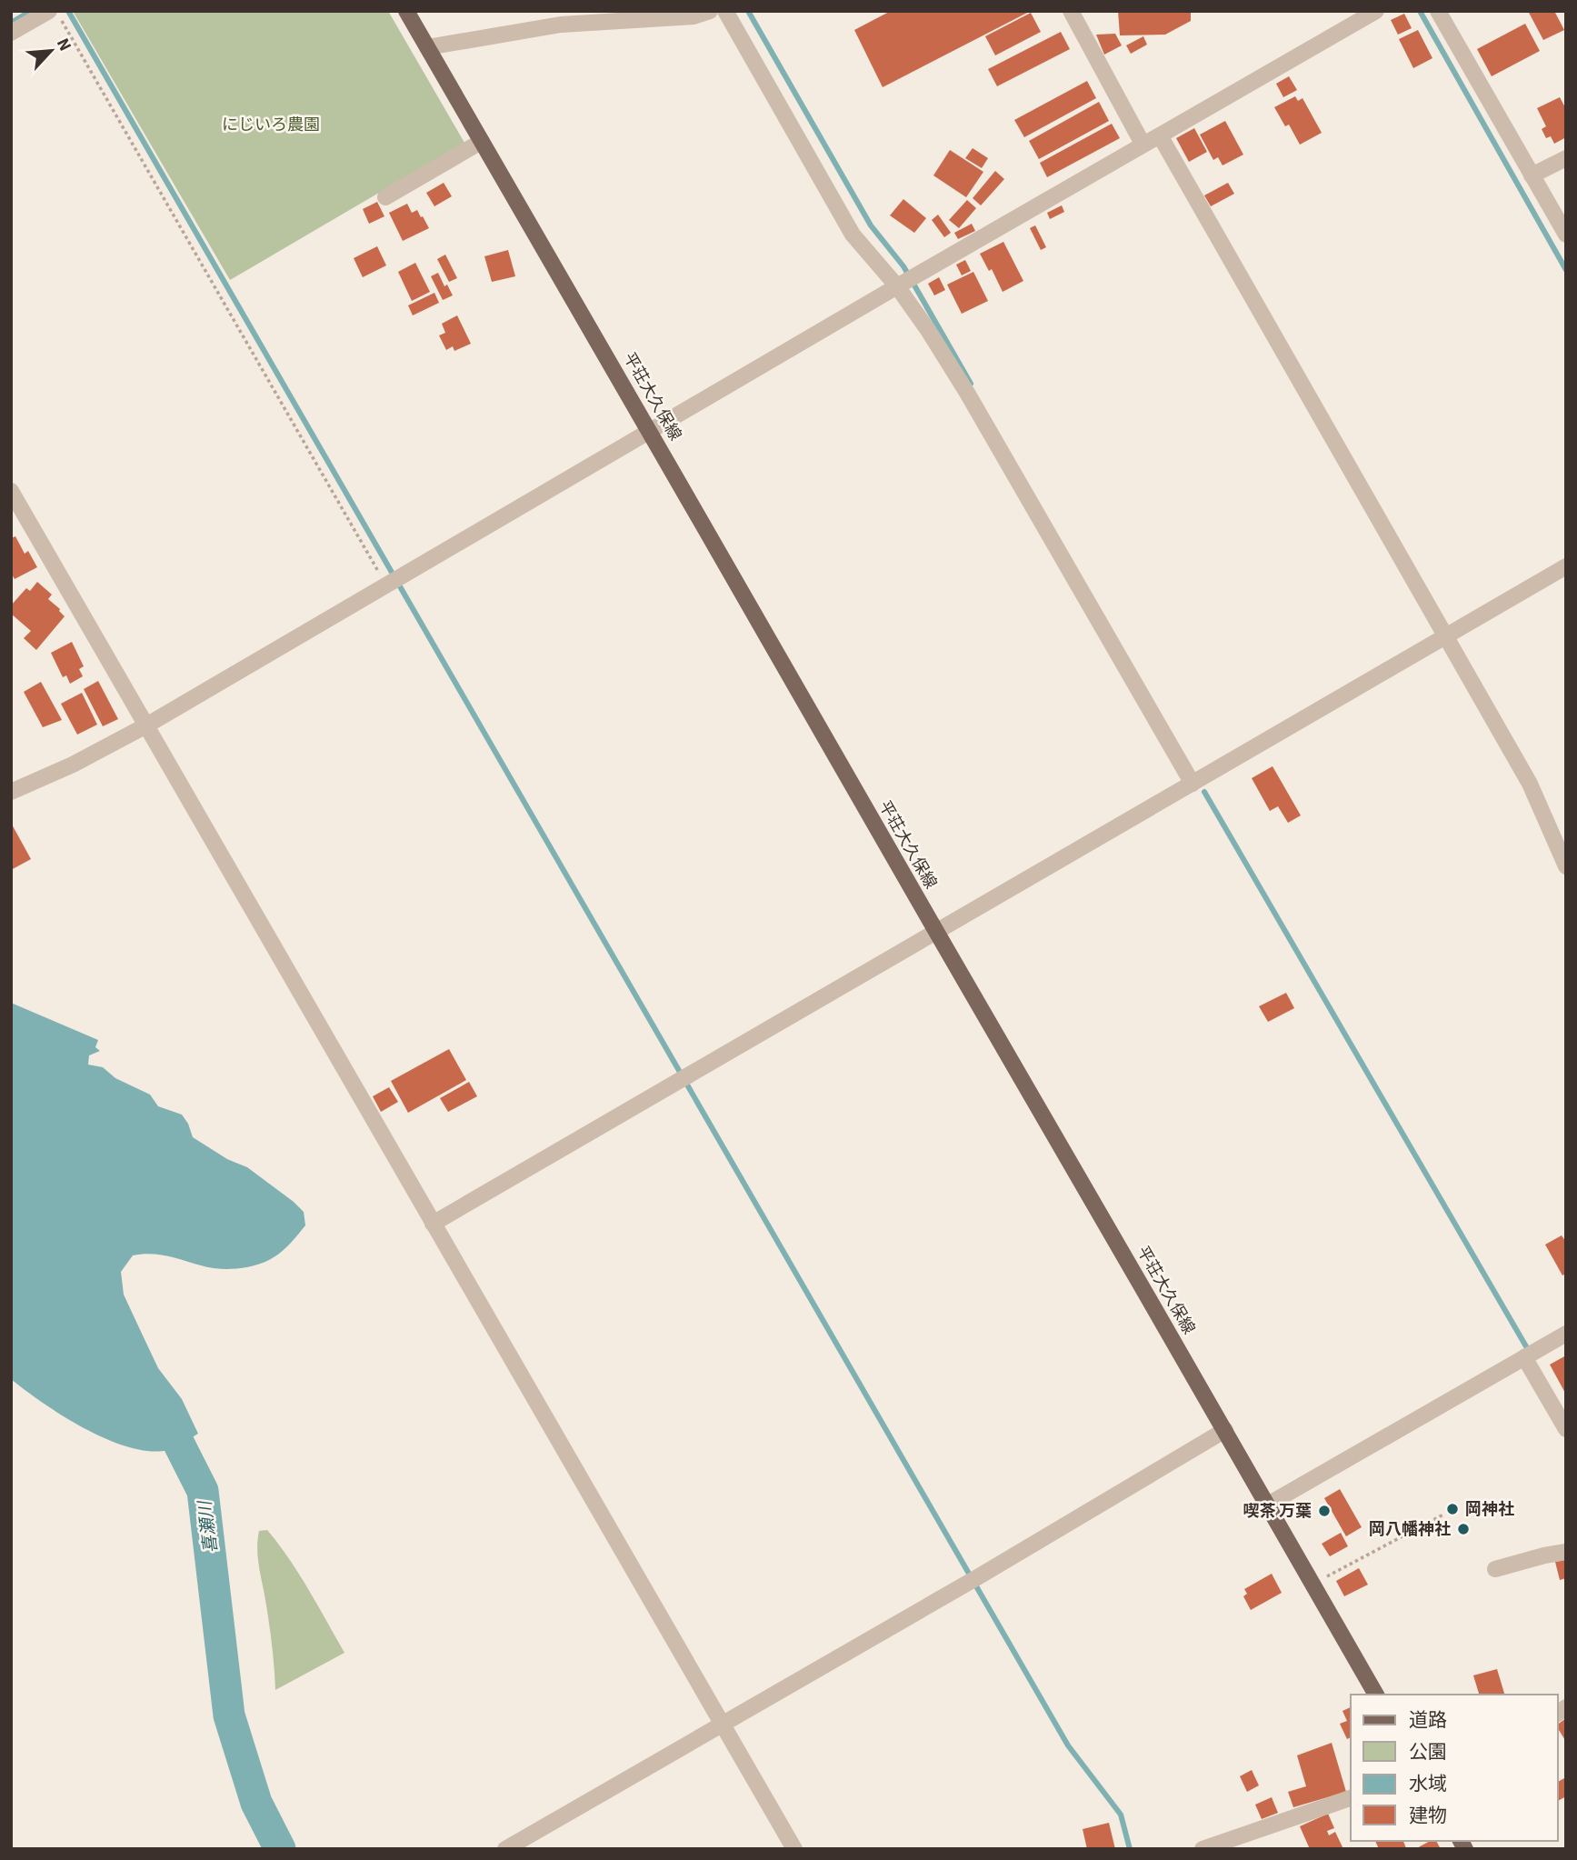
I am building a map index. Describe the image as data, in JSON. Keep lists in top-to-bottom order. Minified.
{"streets":{"main road":["平荘大久保線"]},"water":["喜瀬川"],"parks":["にじいろ農園"],"places":["岡神社","喫茶 万葉","岡八幡神社"],"legend":["道路","公園","水域","建物"],"north":"top right"}
